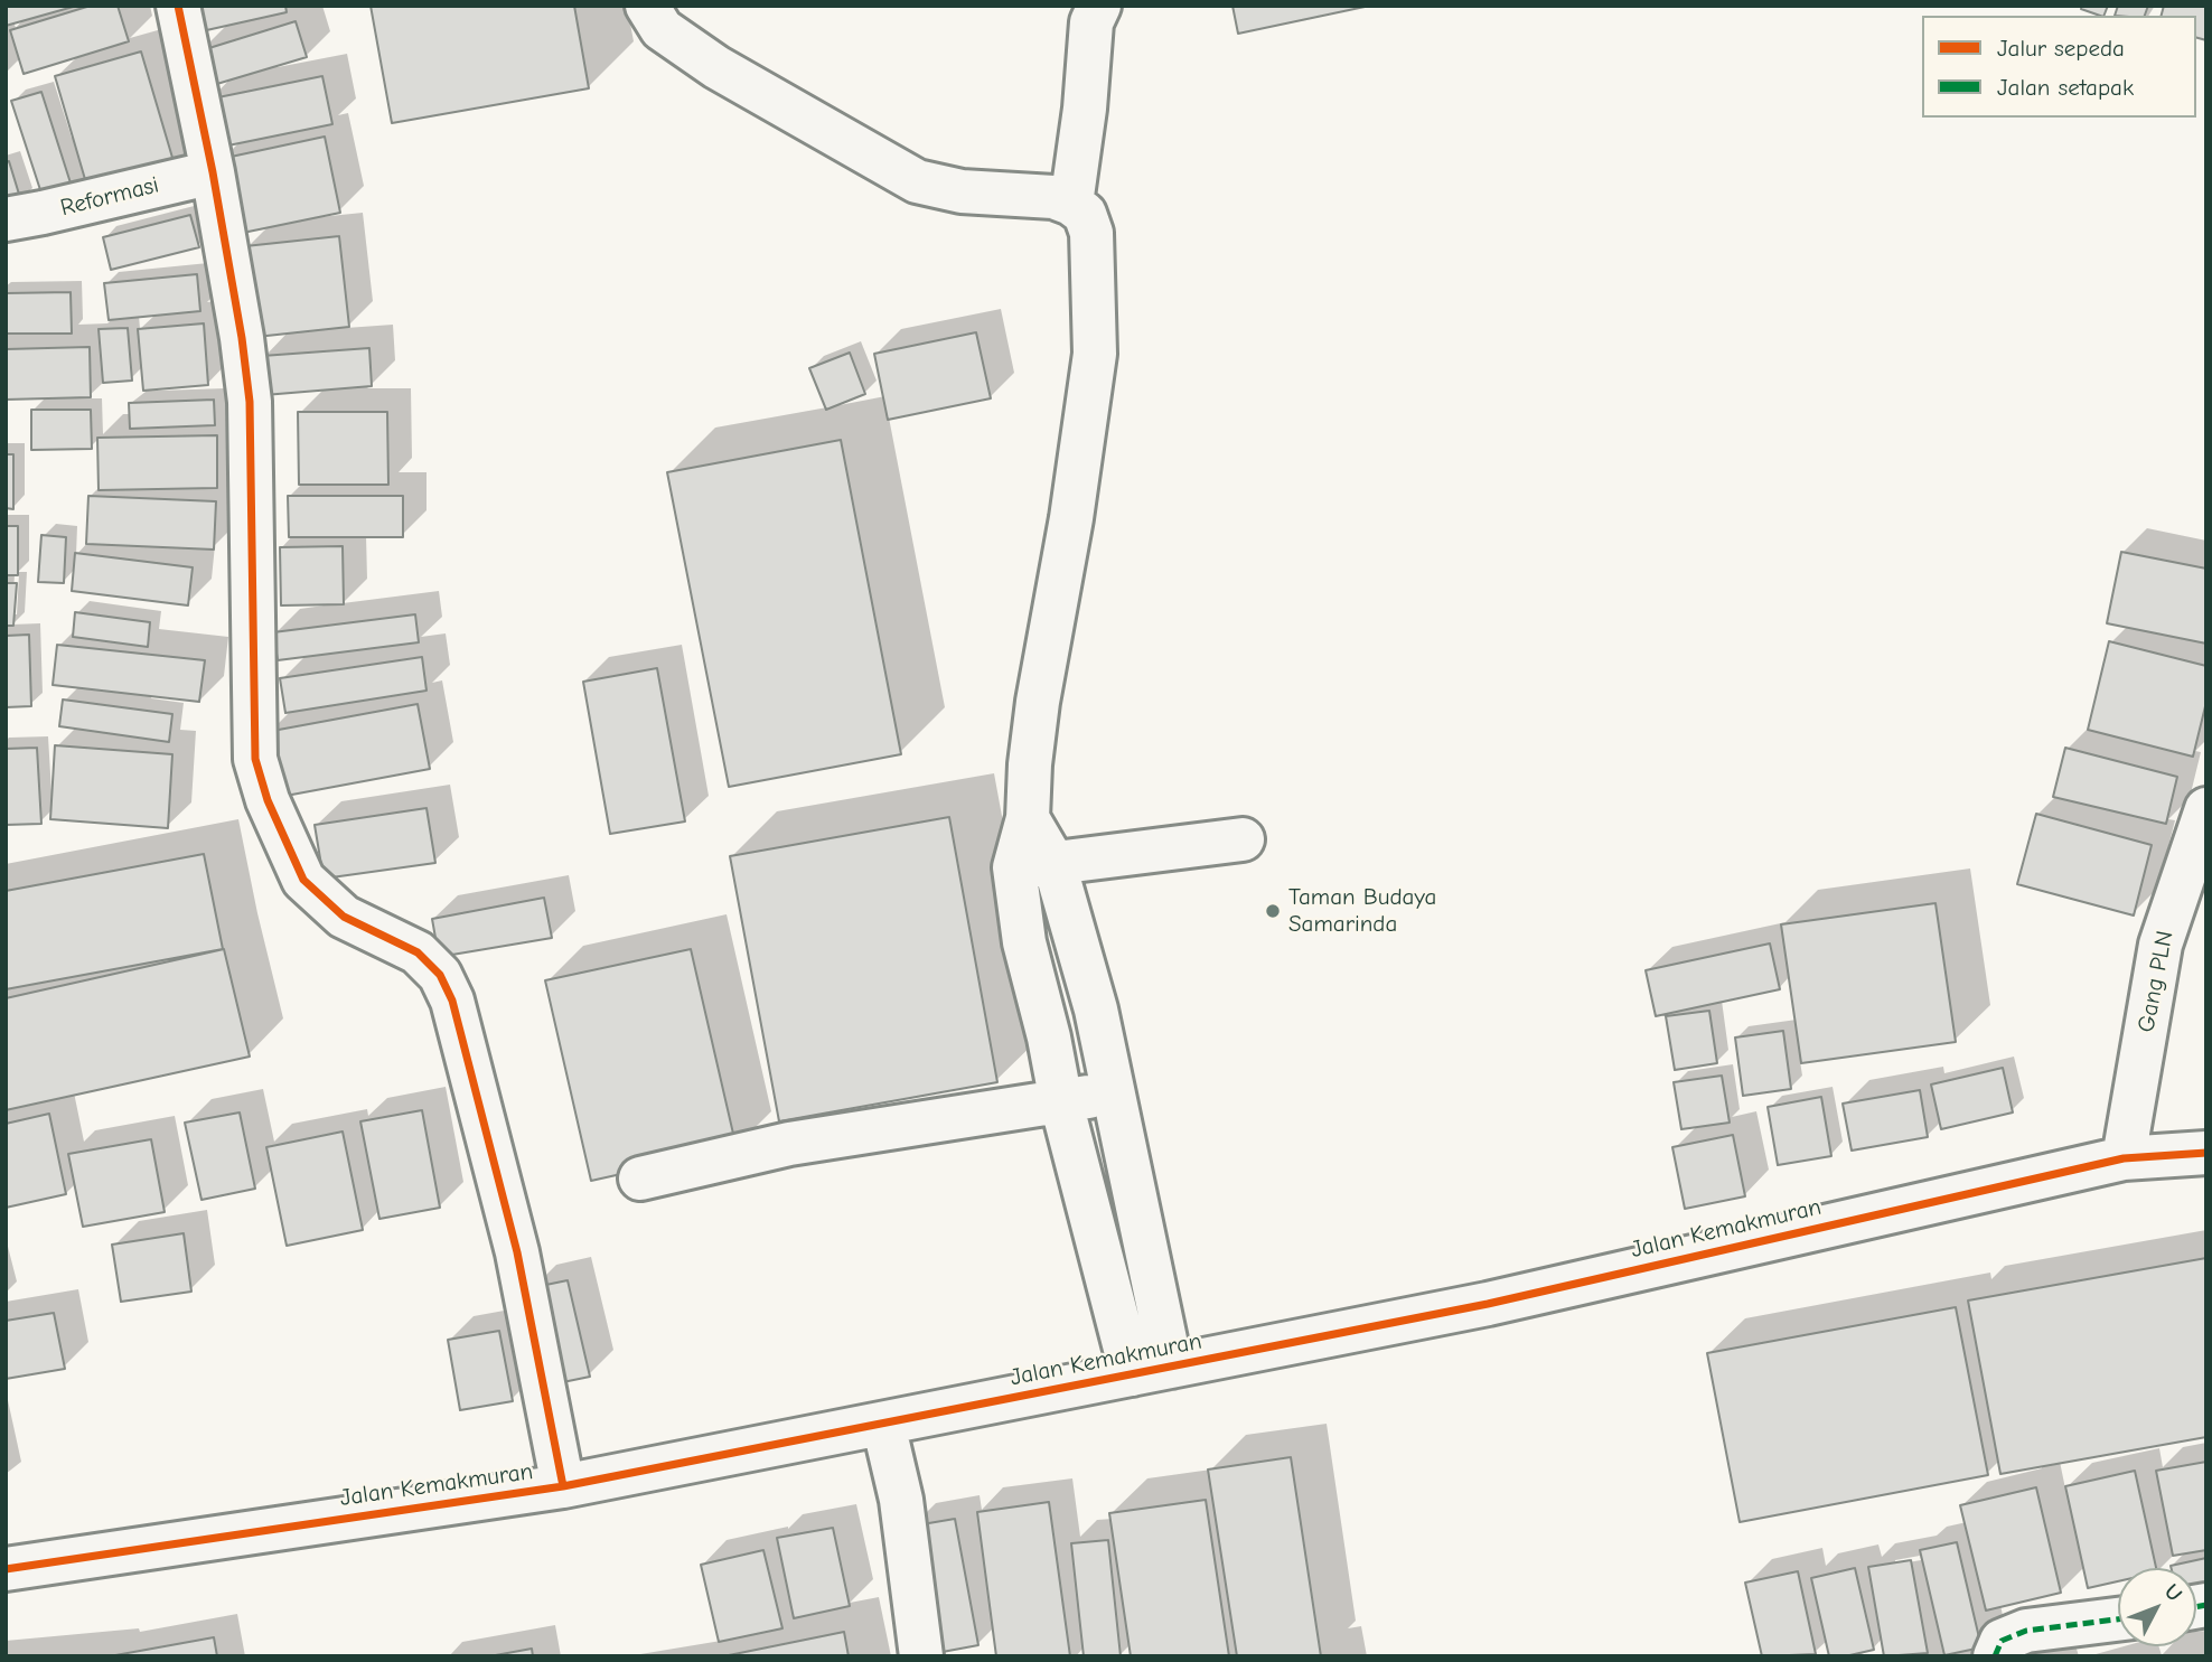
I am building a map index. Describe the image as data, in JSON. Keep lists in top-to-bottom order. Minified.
{"streets":{"street":["Reformasi","Gang PLN","Jalan Kemakmuran"]},"crossings":[["Gang PLN","Jalan Kemakmuran"]],"places":["Taman Budaya Samarinda"],"legend":["Jalur sepeda","Jalan setapak"],"north":"top right"}
